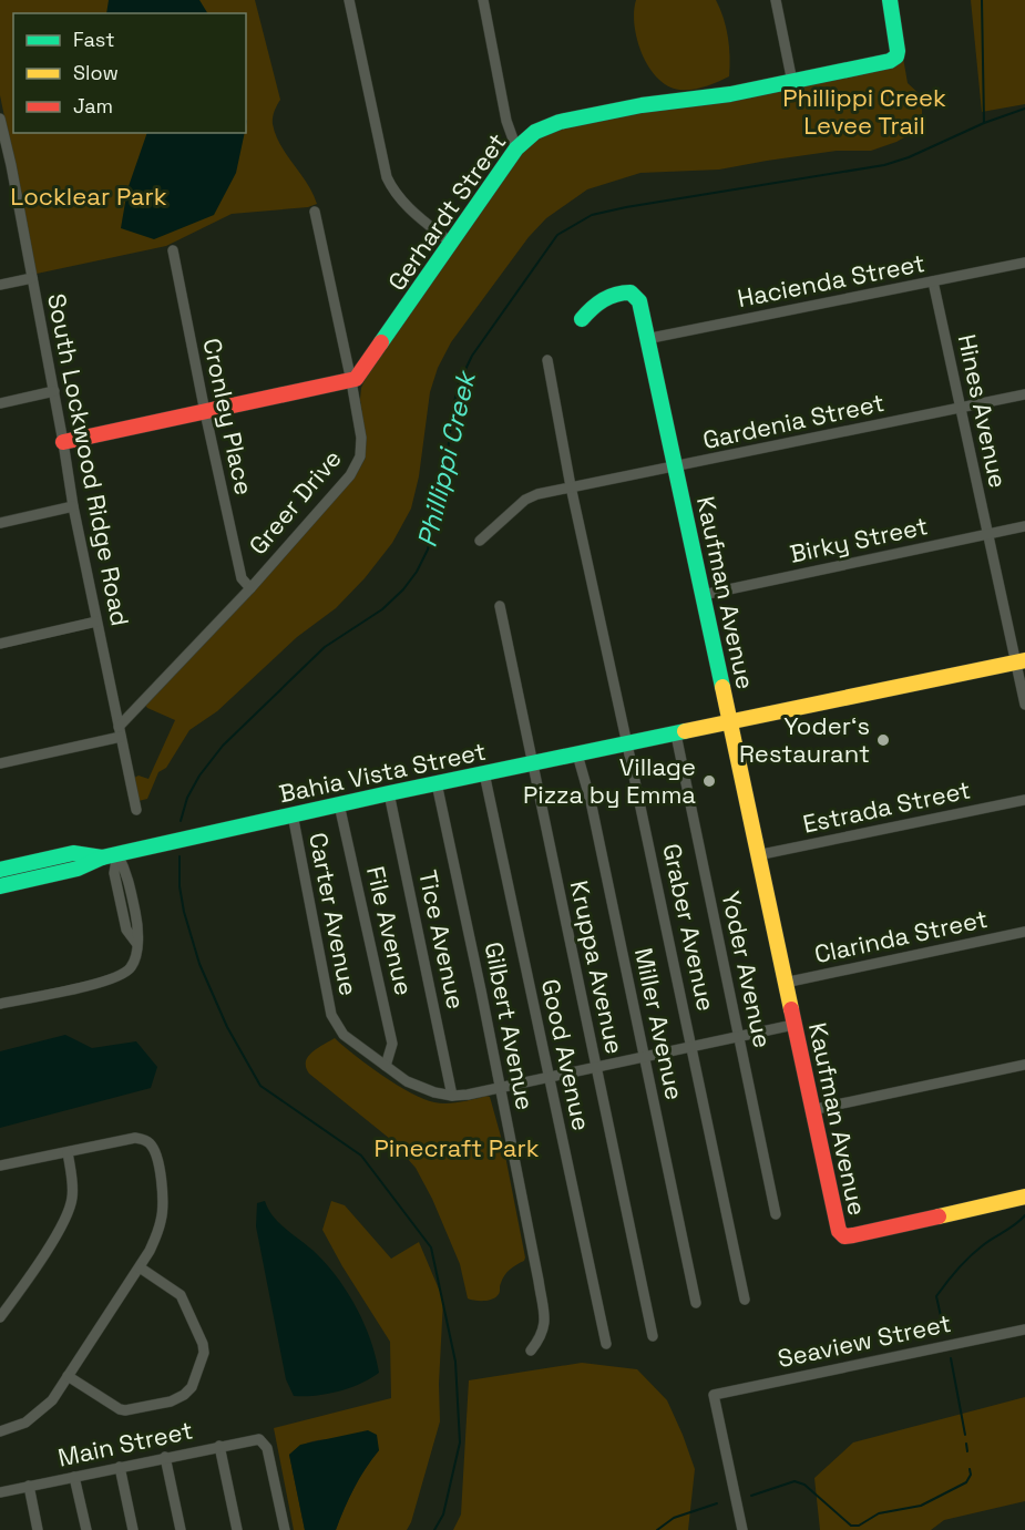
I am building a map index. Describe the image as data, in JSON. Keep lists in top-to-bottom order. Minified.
{"streets":{"street":["Gerhardt Street","Hacienda Street","Hines Avenue","Cronley Place","Gardenia Street","South Lockwood Ridge Road","Greer Drive","Birky Street","Kaufman Avenue","Bahia Vista Street","Estrada Street","Carter Avenue","Graber Avenue","File Avenue","Clarinda Street","Tice Avenue","Kruppa Avenue","Yoder Avenue","Miller Avenue","Gilbert Avenue","Good Avenue","Seaview Street","Main Street"]},"crossings":[["Gerhardt Street","Greer Drive"],["Hacienda Street","Hines Avenue"],["Hacienda Street","Kaufman Avenue"],["Hines Avenue","Gardenia Street"],["Hines Avenue","Birky Street"],["Hines Avenue","Bahia Vista Street"],["Cronley Place","Greer Drive"],["Gardenia Street","Kaufman Avenue"],["Gardenia Street","Graber Avenue"],["South Lockwood Ridge Road","Greer Drive"],["Birky Street","Kaufman Avenue"],["Kaufman Avenue","Bahia Vista Street"],["Kaufman Avenue","Estrada Street"],["Kaufman Avenue","Clarinda Street"],["Bahia Vista Street","Carter Avenue"],["Bahia Vista Street","Graber Avenue"],["Bahia Vista Street","File Avenue"],["Bahia Vista Street","Tice Avenue"],["Bahia Vista Street","Kruppa Avenue"],["Bahia Vista Street","Yoder Avenue"],["Bahia Vista Street","Miller Avenue"],["Bahia Vista Street","Gilbert Avenue"],["Bahia Vista Street","Good Avenue"],["Carter Avenue","File Avenue"],["Carter Avenue","Tice Avenue"]],"water":["Phillippi Creek"],"parks":["Phillippi Creek Levee Trail","Locklear Park","Pinecraft Park"],"places":["Yoder‘s Restaurant","Village Pizza by Emma"],"legend":["Fast","Slow","Jam"]}
